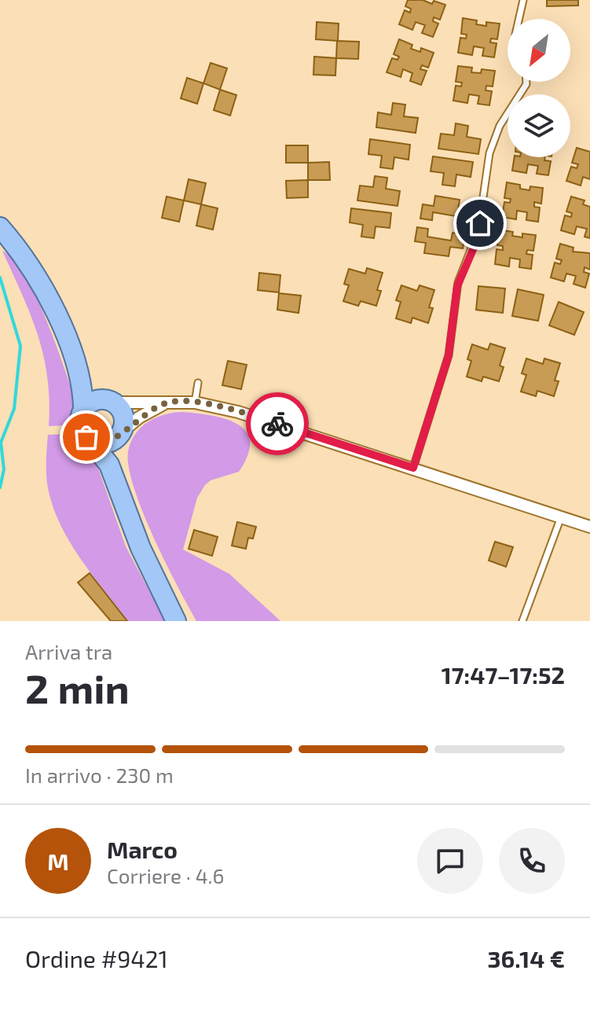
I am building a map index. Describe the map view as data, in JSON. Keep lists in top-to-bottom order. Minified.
{"north":"bottom left","page":{"heading":["2 min","Arriva tra","17:47–17:52"],"panel":["Marco","Corriere · 4.6","Ordine #9421","36.14 €"],"bar":"In arrivo · 230 m","round":"M"}}
